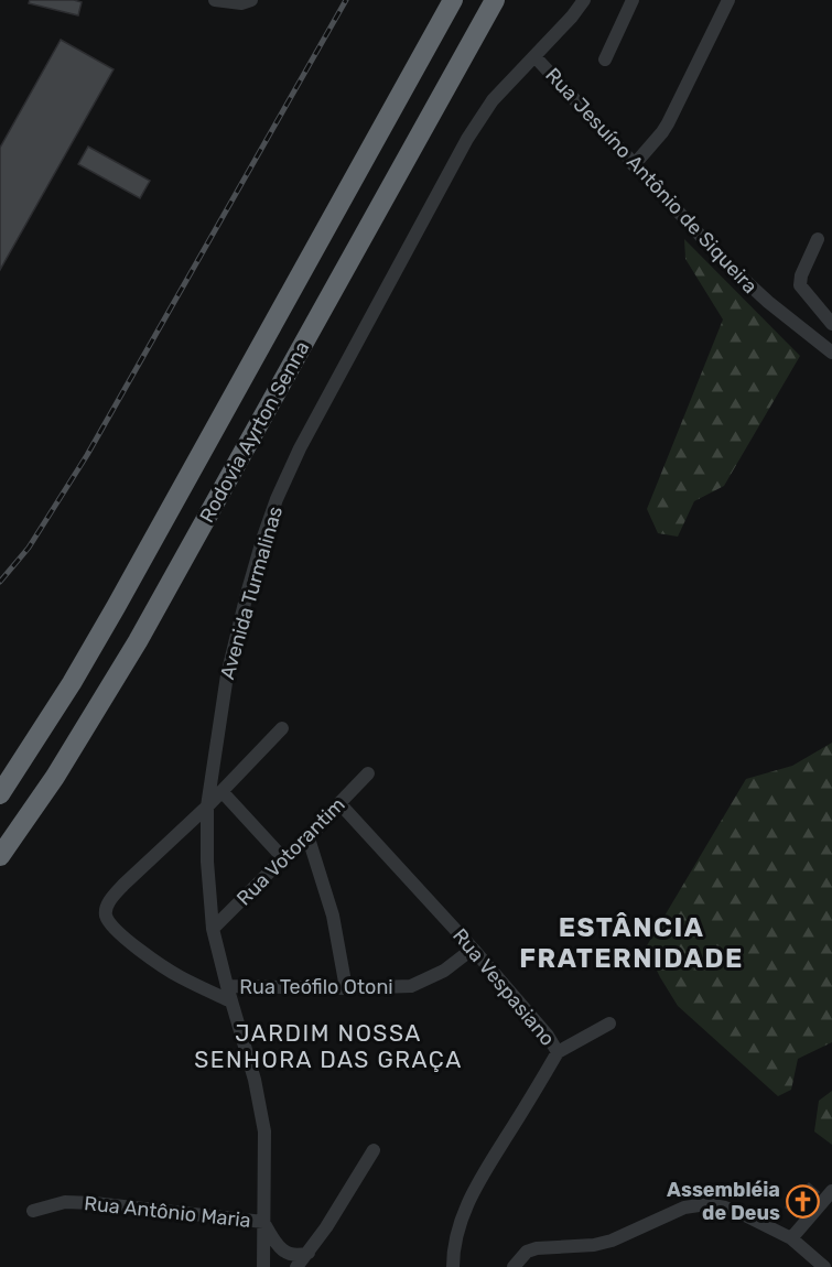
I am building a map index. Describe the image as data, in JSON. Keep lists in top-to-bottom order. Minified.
{"streets":{"highway":["Rodovia Ayrton Senna"],"street":["Rua Jesuíno Antônio de Siqueira","Avenida Turmalinas","Rua Votorantim","Rua Teófilo Otoni","Rua Vespasiano","Rua Antônio Maria"]},"crossings":[["Rua Jesuíno Antônio de Siqueira","Avenida Turmalinas"],["Avenida Turmalinas","Rua Votorantim"],["Avenida Turmalinas","Rua Teófilo Otoni"],["Avenida Turmalinas","Rua Antônio Maria"],["Rua Votorantim","Rua Vespasiano"],["Rua Teófilo Otoni","Rua Vespasiano"]],"districts":["ESTÂNCIA FRATERNIDADE","JARDIM NOSSA SENHORA DAS GRAÇA"],"places":{"church":["Assembléia de Deus"]}}
